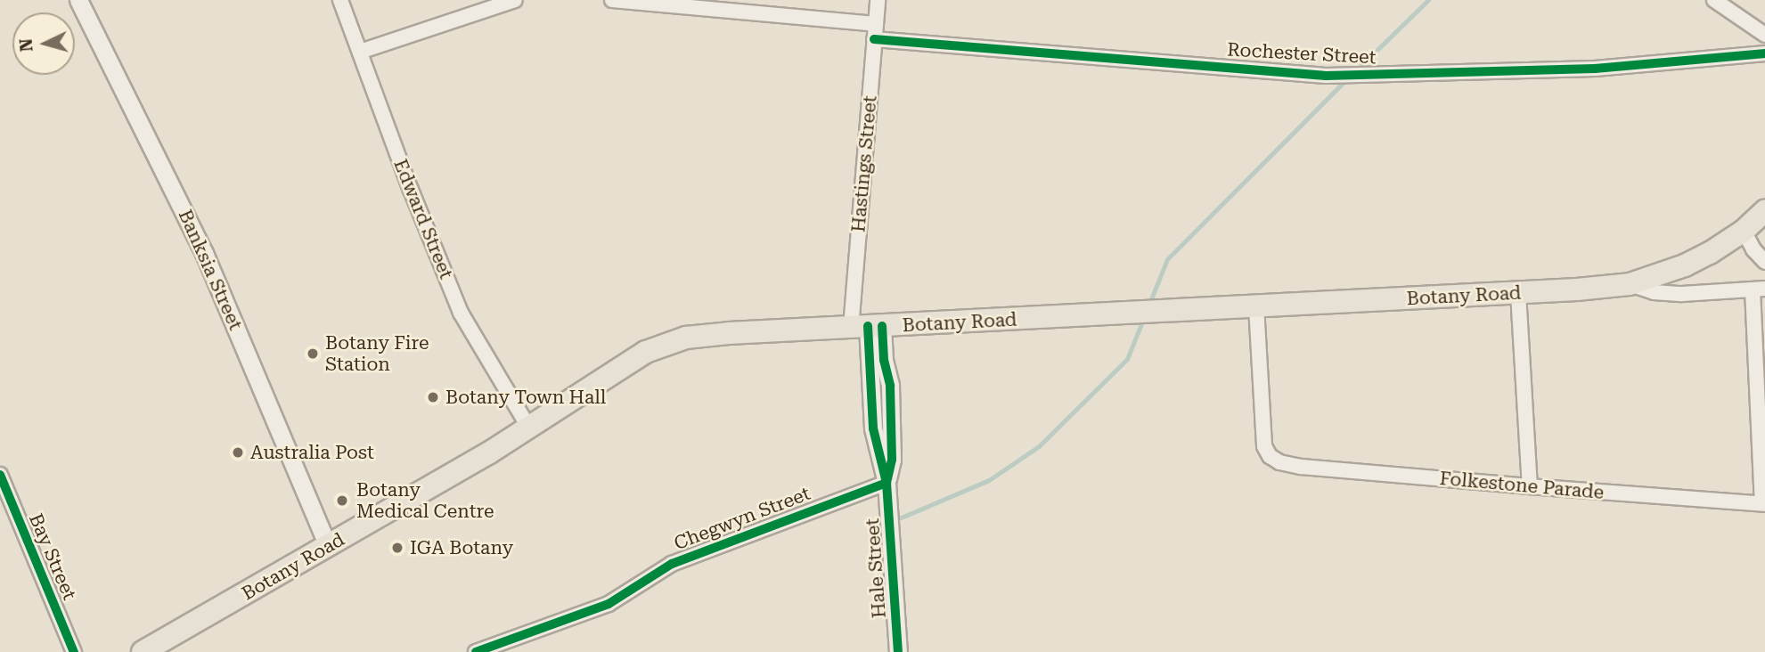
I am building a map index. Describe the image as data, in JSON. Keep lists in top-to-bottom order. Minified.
{"streets":{"main road":["Botany Road"],"street":["Rochester Street","Hastings Street","Edward Street","Banksia Street","Folkestone Parade","Chegwyn Street","Bay Street","Hale Street"]},"crossings":[["Rochester Street","Hastings Street"],["Hastings Street","Botany Road"],["Hastings Street","Hale Street"],["Edward Street","Botany Road"],["Banksia Street","Botany Road"],["Botany Road","Folkestone Parade"],["Botany Road","Hale Street"],["Chegwyn Street","Hale Street"]],"places":["Botany Fire Station","Botany Town Hall","Australia Post","Botany Medical Centre","IGA Botany"],"north":"left"}
